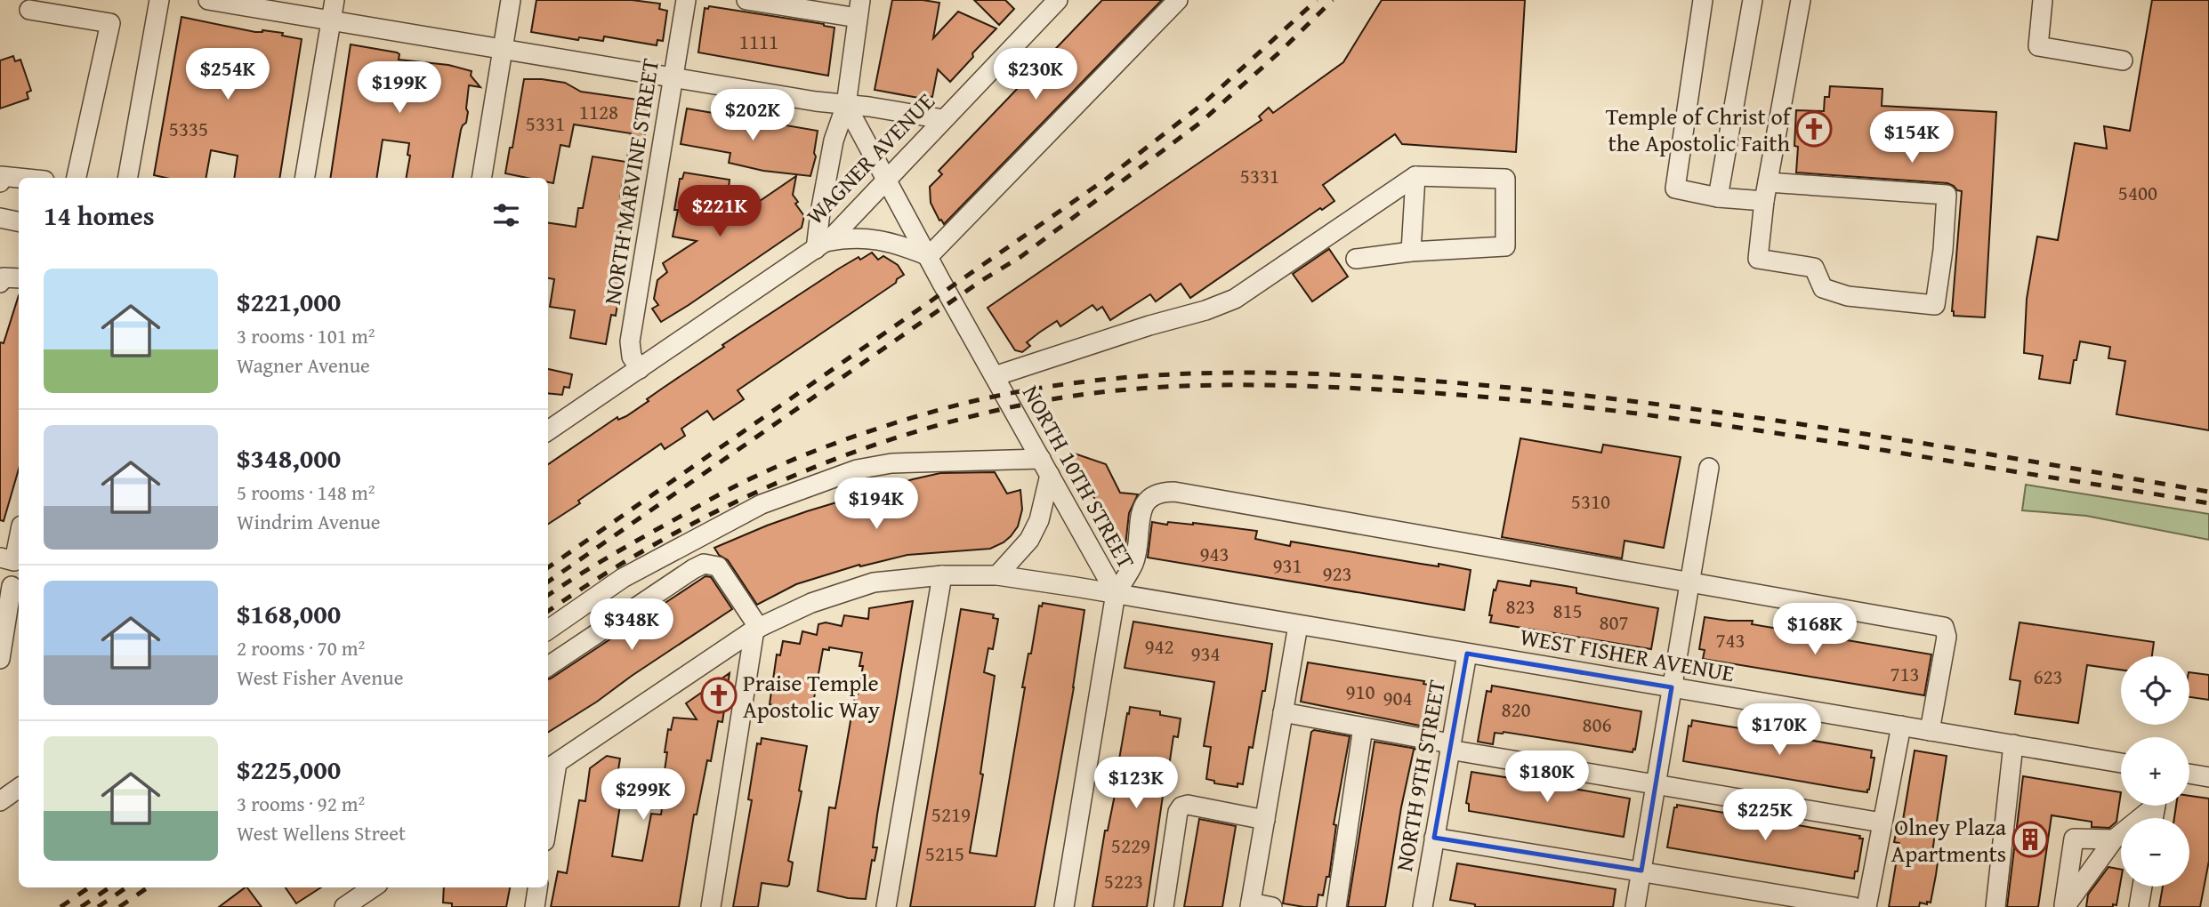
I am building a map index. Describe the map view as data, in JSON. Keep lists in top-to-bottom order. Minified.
{"streets":{"street":["WAGNER AVENUE","NORTH MARVINE STREET","NORTH 10TH STREET","WEST FISHER AVENUE","NORTH 9TH STREET"]},"crossings":[["WAGNER AVENUE","NORTH MARVINE STREET"],["WAGNER AVENUE","NORTH 10TH STREET"],["NORTH 10TH STREET","WEST FISHER AVENUE"],["WEST FISHER AVENUE","NORTH 9TH STREET"]],"places":{"church":["Temple of Christ of the Apostolic Faith","Praise Temple Apostolic Way"],"building":["Olney Plaza Apartments"]},"house_numbers":["1111","1128","5331","5335","5331","5400","5310","943","931","923","823","815","807","743","942","934","713","623","910","904","820","806","5219","5229","5215","5223"],"page":{"price":["$254K","$230K","$199K","$202K","$154K","$221K","$194K","$348K","$168K","$170K","$180K","$123K","$299K","$225K"],"heading":"14 homes","list":[{"name":"$221,000","note":"3 rooms · 101 m² · Wagner Avenue"},{"name":"$348,000","note":"5 rooms · 148 m² · Windrim Avenue"},{"name":"$168,000","note":"2 rooms · 70 m² · West Fisher Avenue"},{"name":"$225,000","note":"3 rooms · 92 m² · West Wellens Street"}],"map_buttons":["+","−"]}}
